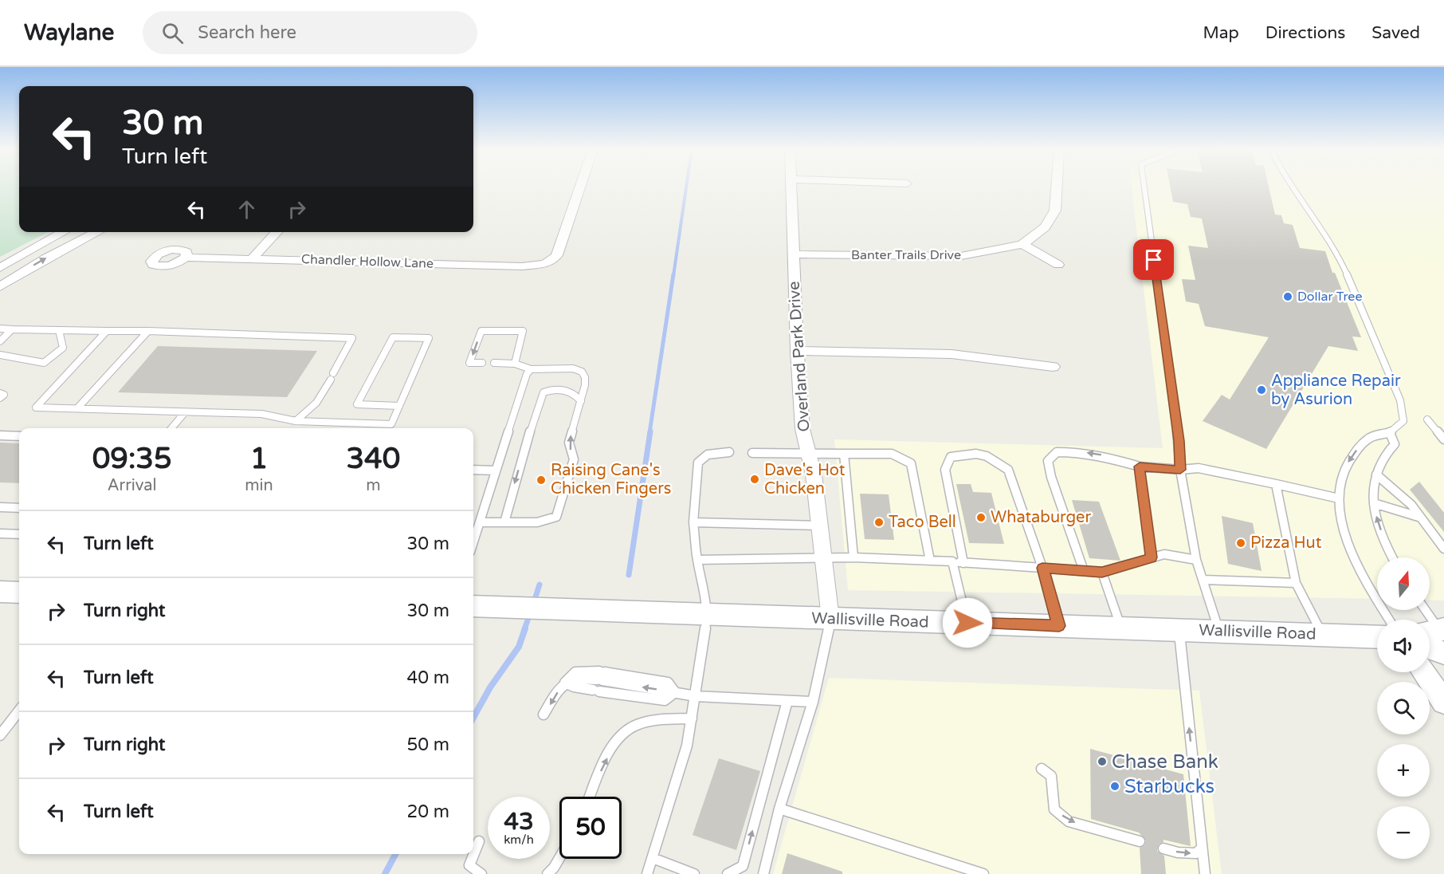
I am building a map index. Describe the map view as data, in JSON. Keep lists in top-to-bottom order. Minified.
{"streets":{"main road":["Wallisville Road"],"street":["Banter Trails Drive","Chandler Hollow Lane","Overland Park Drive"]},"crossings":[["Banter Trails Drive","Overland Park Drive"],["Overland Park Drive","Wallisville Road"]],"places":["Dollar Tree","Appliance Repair by Asurion","Dave's Hot Chicken","Raising Cane's Chicken Fingers","Whataburger","Taco Bell","Pizza Hut","Chase Bank","Starbucks"],"north":"top","page":{"header":"Waylane","search":"Search here","nav":["Map","Directions","Saved"],"turn":["30 m","Turn left"],"eta":["09:35","Arrival","1","min","340","m"],"list":[{"name":"Turn left","value":"30 m"},{"name":"Turn right","value":"30 m"},{"name":"Turn left","value":"40 m"},{"name":"Turn right","value":"50 m"},{"name":"Turn left","value":"20 m"}],"map_buttons":["+","−"],"speed":"43 km/h","limit":"50"}}
